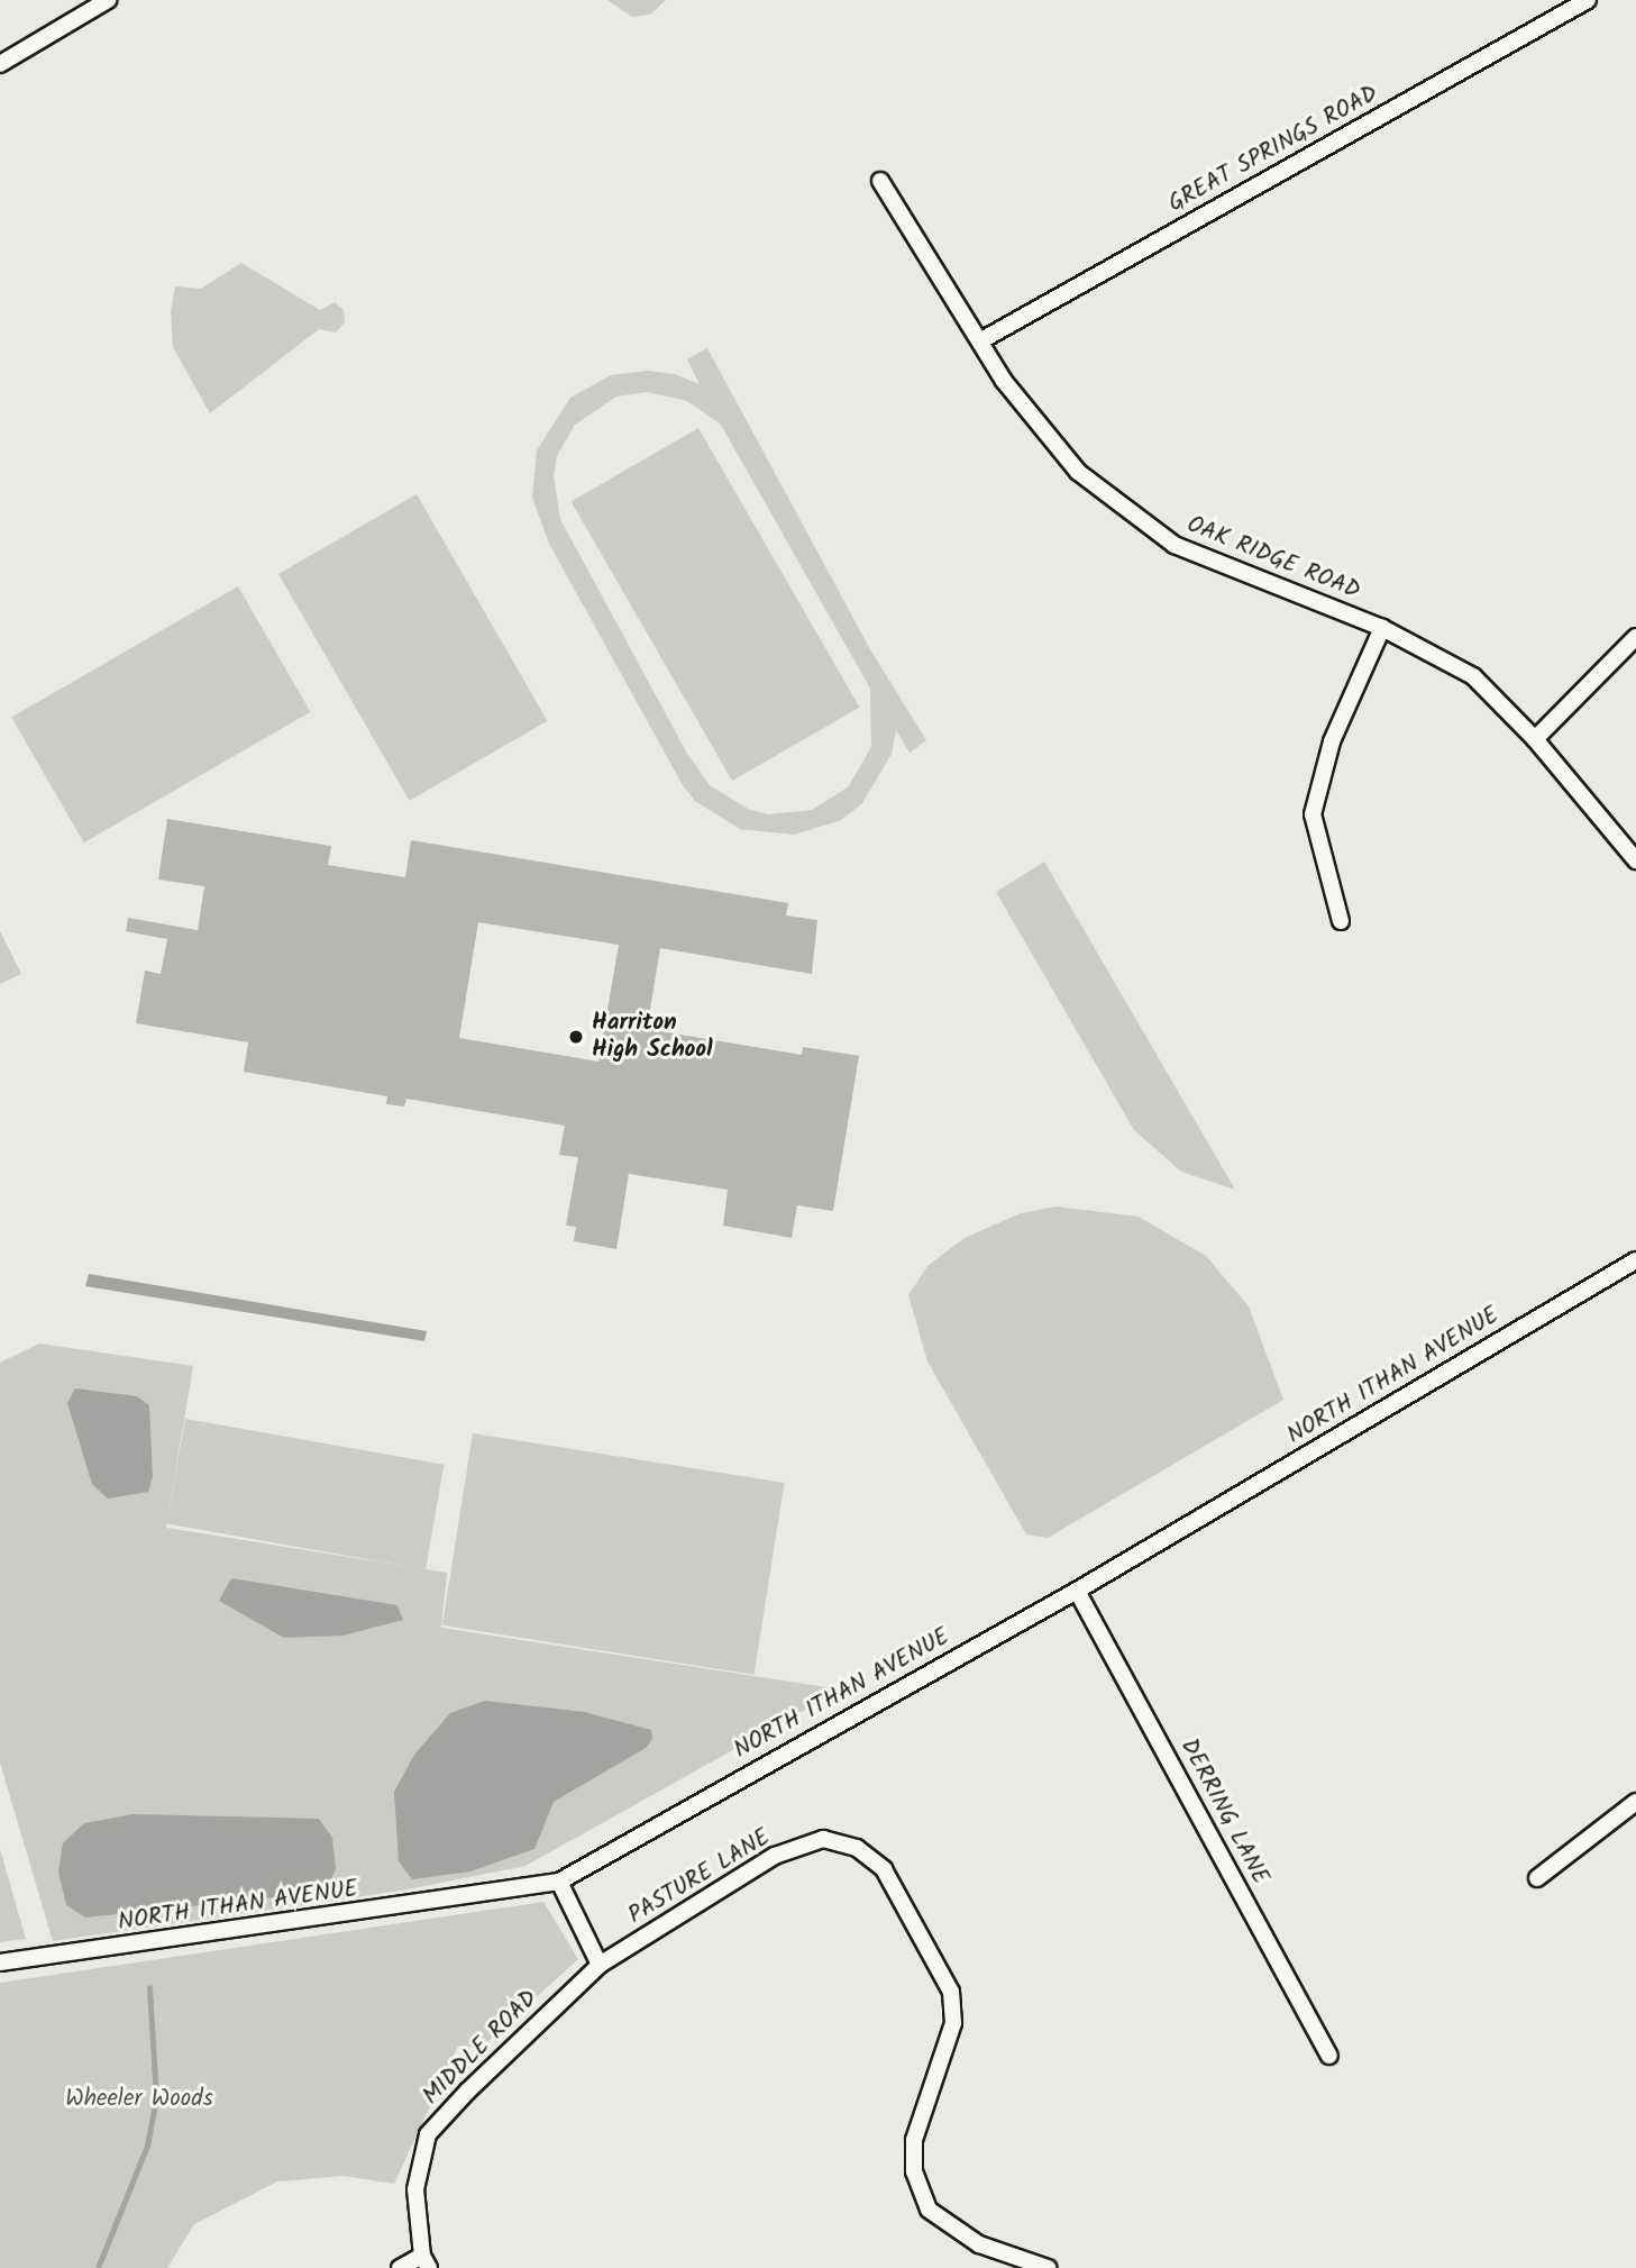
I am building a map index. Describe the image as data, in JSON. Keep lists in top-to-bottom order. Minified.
{"streets":{"street":["GREAT SPRINGS ROAD","OAK RIDGE ROAD","NORTH ITHAN AVENUE","DERRING LANE","PASTURE LANE","MIDDLE ROAD"]},"crossings":[["GREAT SPRINGS ROAD","OAK RIDGE ROAD"],["NORTH ITHAN AVENUE","DERRING LANE"],["PASTURE LANE","MIDDLE ROAD"]],"parks":["Wheeler Woods"],"places":["Harriton High School"]}
